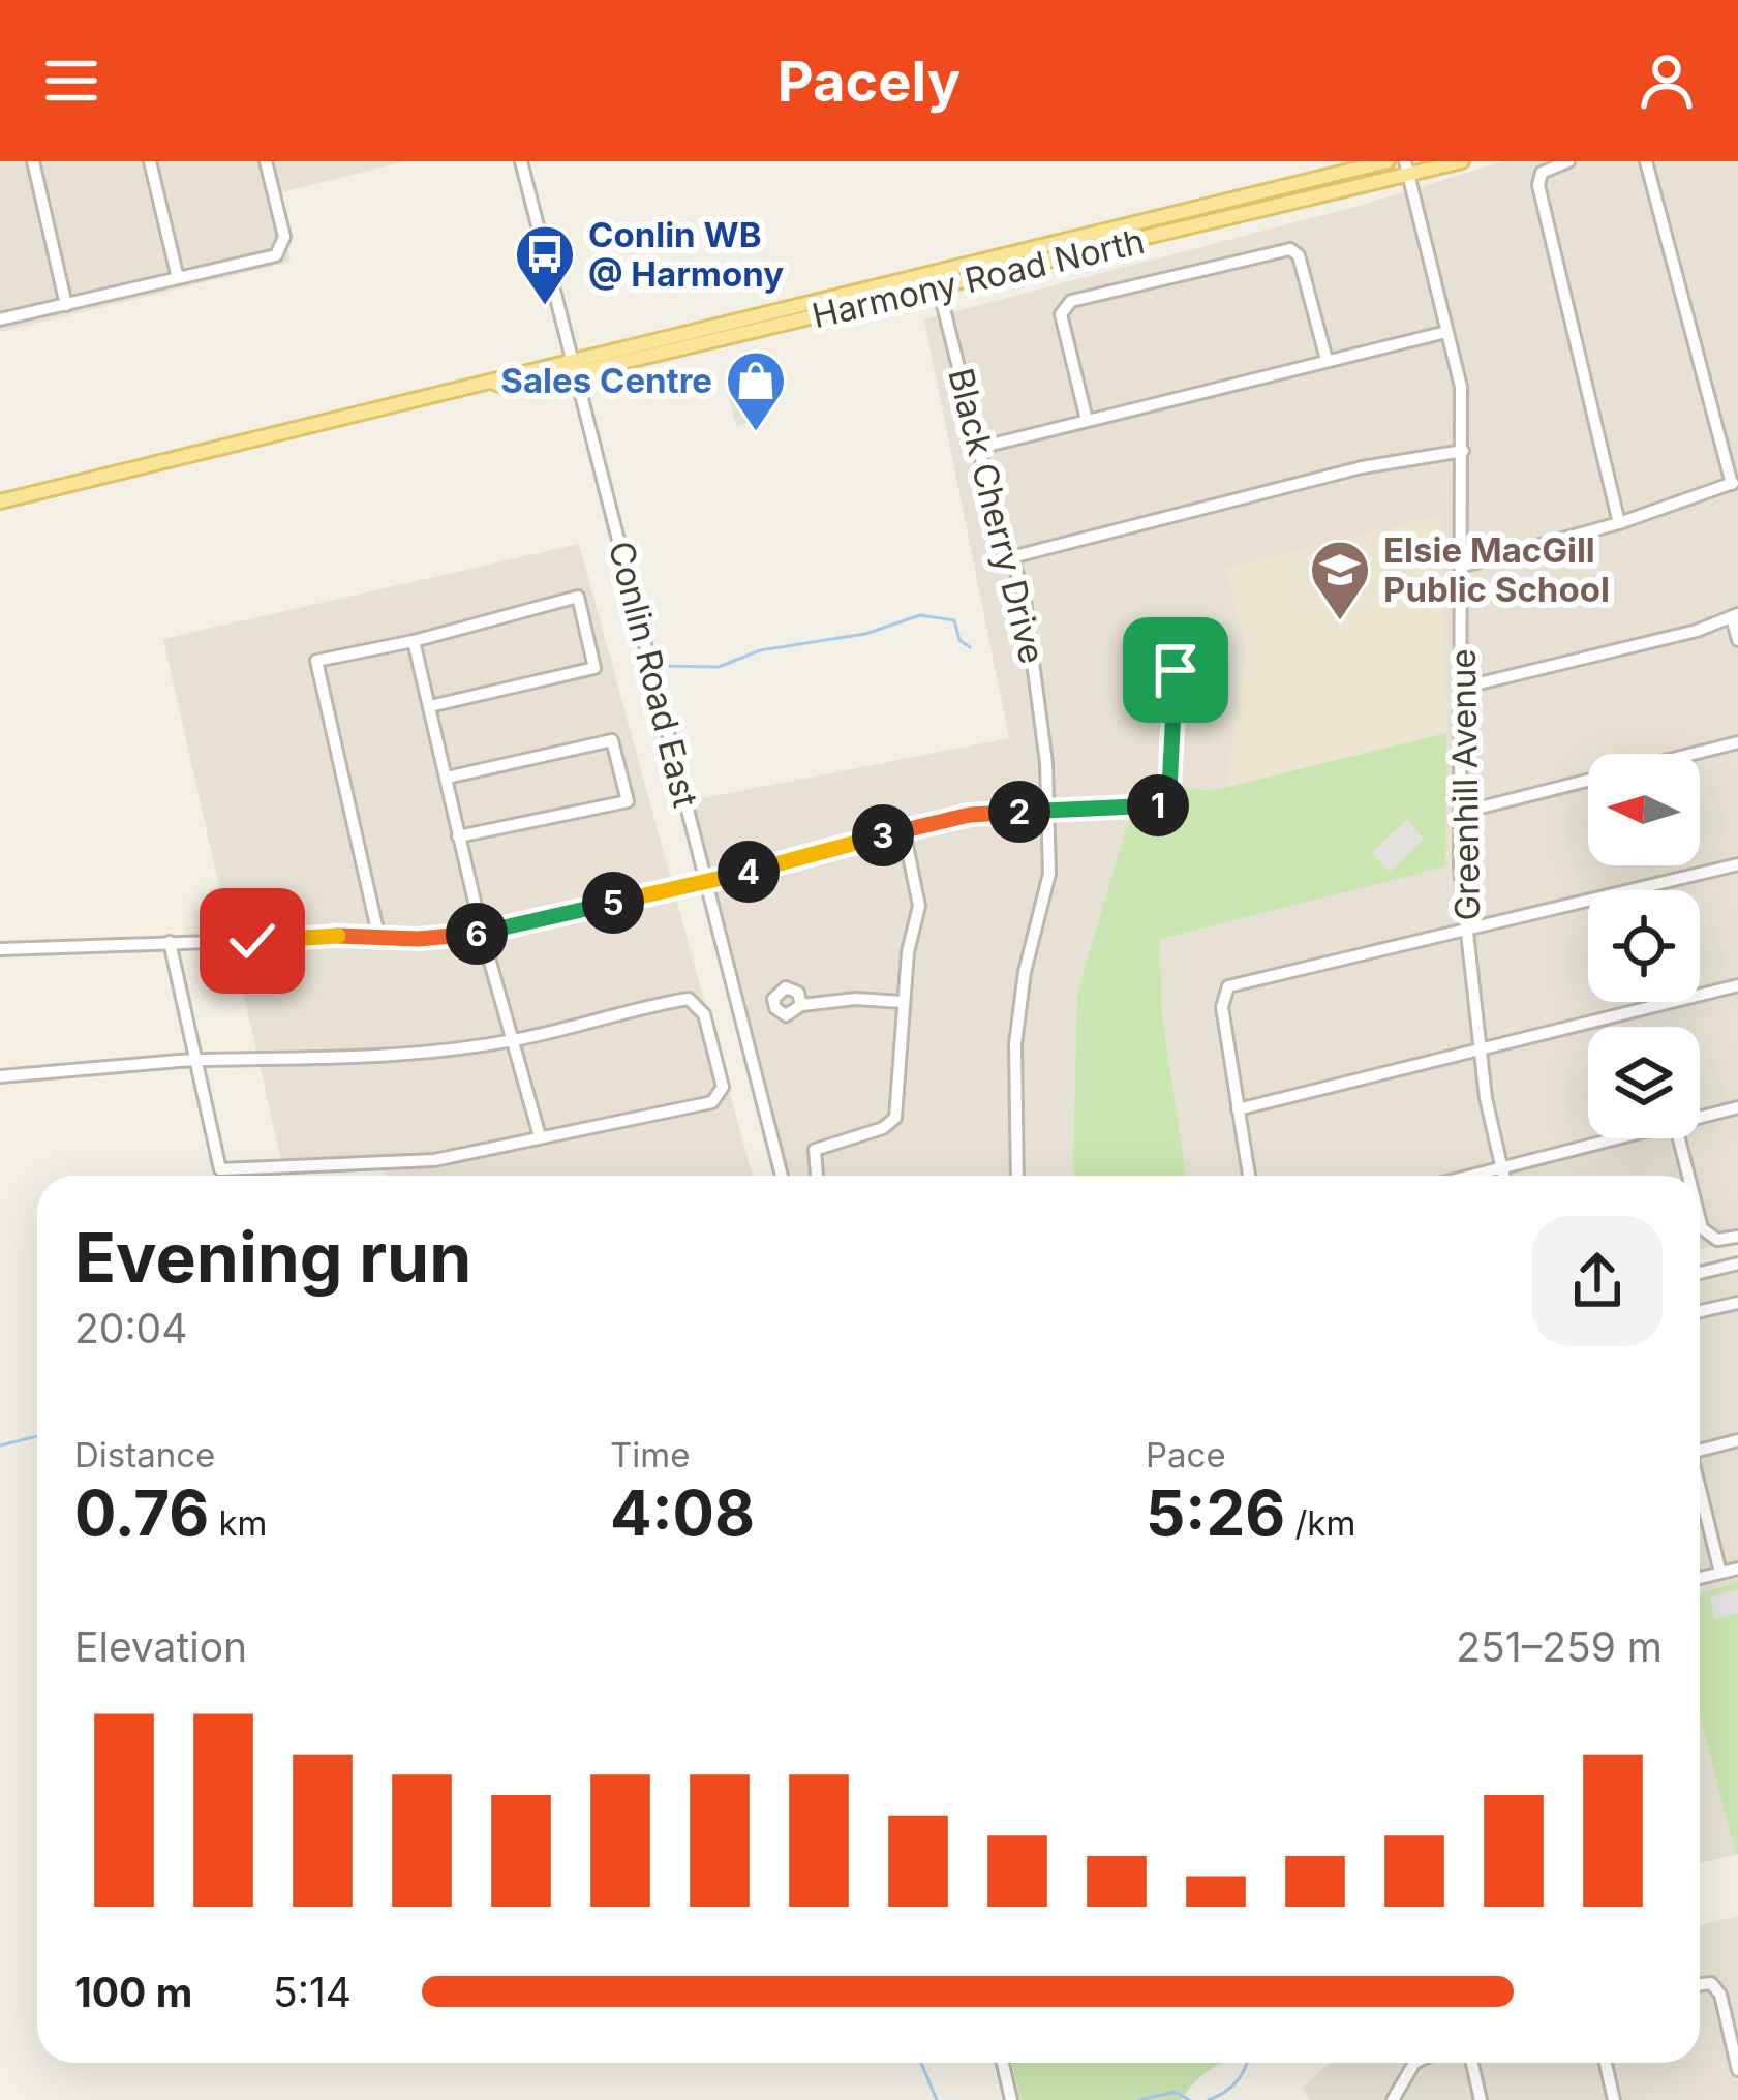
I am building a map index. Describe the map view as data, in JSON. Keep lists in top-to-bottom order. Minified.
{"streets":{"main road":["Harmony Road North"],"street":["Black Cherry Drive","Conlin Road East","Greenhill Avenue"]},"crossings":[["Harmony Road North","Black Cherry Drive"],["Harmony Road North","Conlin Road East"],["Harmony Road North","Greenhill Avenue"]],"places":{"bus stop":["Conlin WB @ Harmony"],"shop":["Sales Centre"],"school or university":["Elsie MacGill Public School"]},"north":"left","page":{"header":"Pacely","pins":["1","2","3","4","5","6"],"heading":["Evening run","20:04"],"stats":[["Distance","0.76 km"],["Time","4:08"],["Pace","5:26 /km"]],"chart":["Elevation","251–259 m"],"list":[{"name":"100 m","note":"5:14"}]}}
